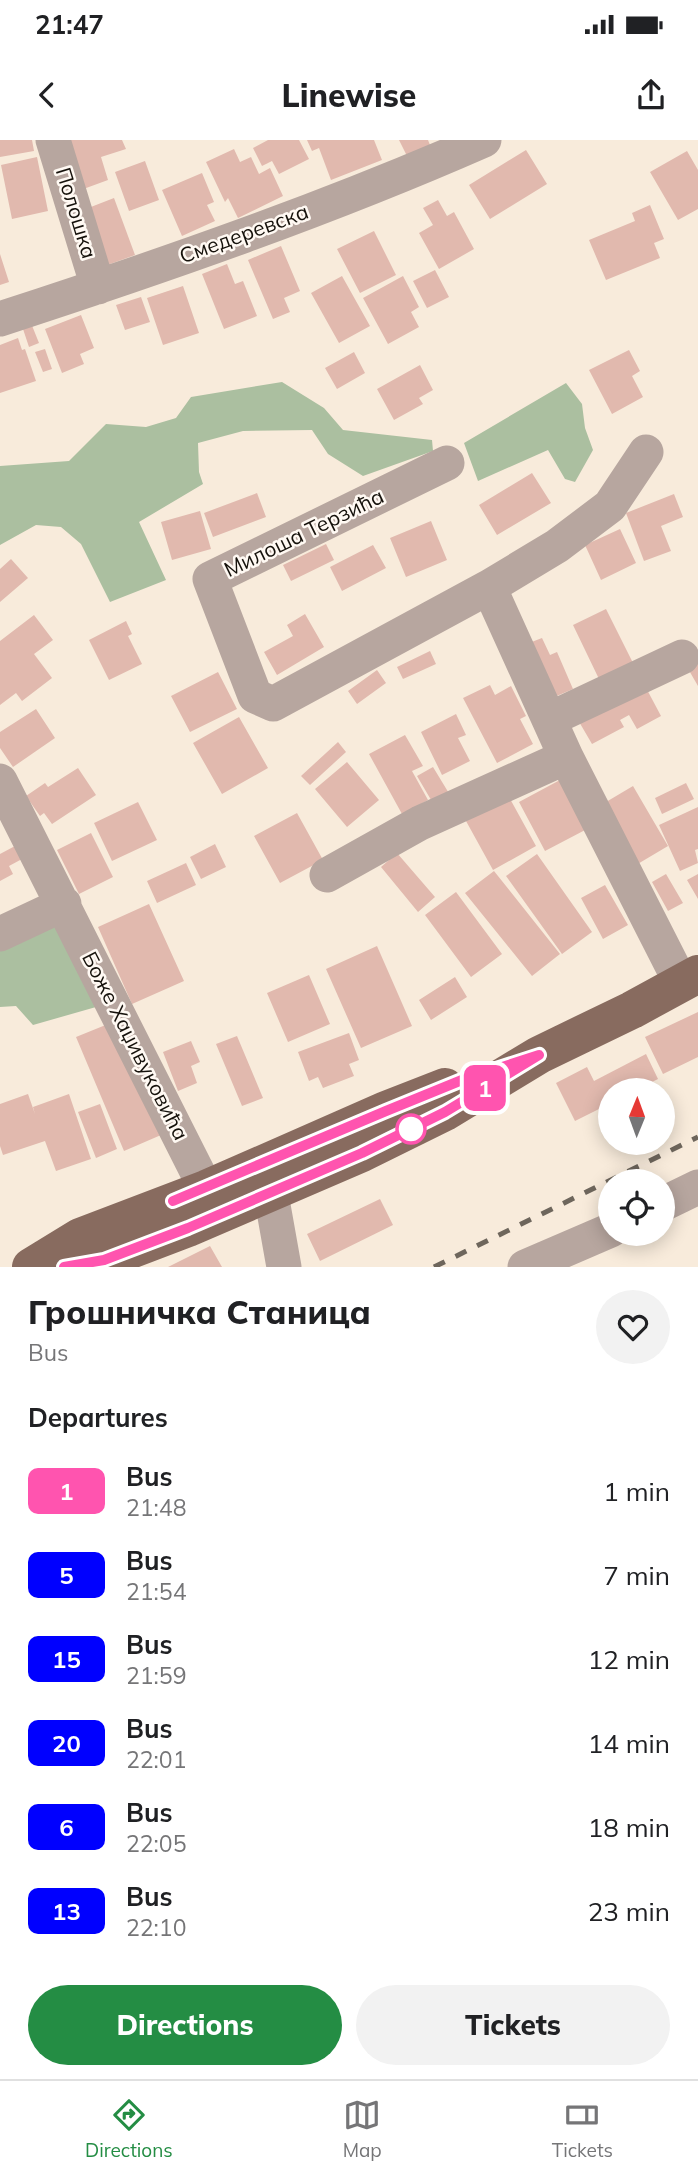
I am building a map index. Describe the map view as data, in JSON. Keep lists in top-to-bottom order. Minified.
{"streets":{"street":["Полошка","Смедеревска","Милоша Терзића","Боже Хаџивуковића"]},"crossings":[["Полошка","Смедеревска"]],"lines":["bus line 1"],"north":"top","page":{"status":"21:47","header":"Linewise","on_map":"1","heading":[["Грошничка Станица","Bus"],"Departures"],"list":[{"mark":"1","name":"Bus","note":"21:48","value":"1 min"},{"mark":"5","name":"Bus","note":"21:54","value":"7 min"},{"mark":"15","name":"Bus","note":"21:59","value":"12 min"},{"mark":"20","name":"Bus","note":"22:01","value":"14 min"},{"mark":"6","name":"Bus","note":"22:05","value":"18 min"},{"mark":"13","name":"Bus","note":"22:10","value":"23 min"}],"buttons":["Directions","Tickets"],"tabs":["Directions","Map","Tickets"]}}
